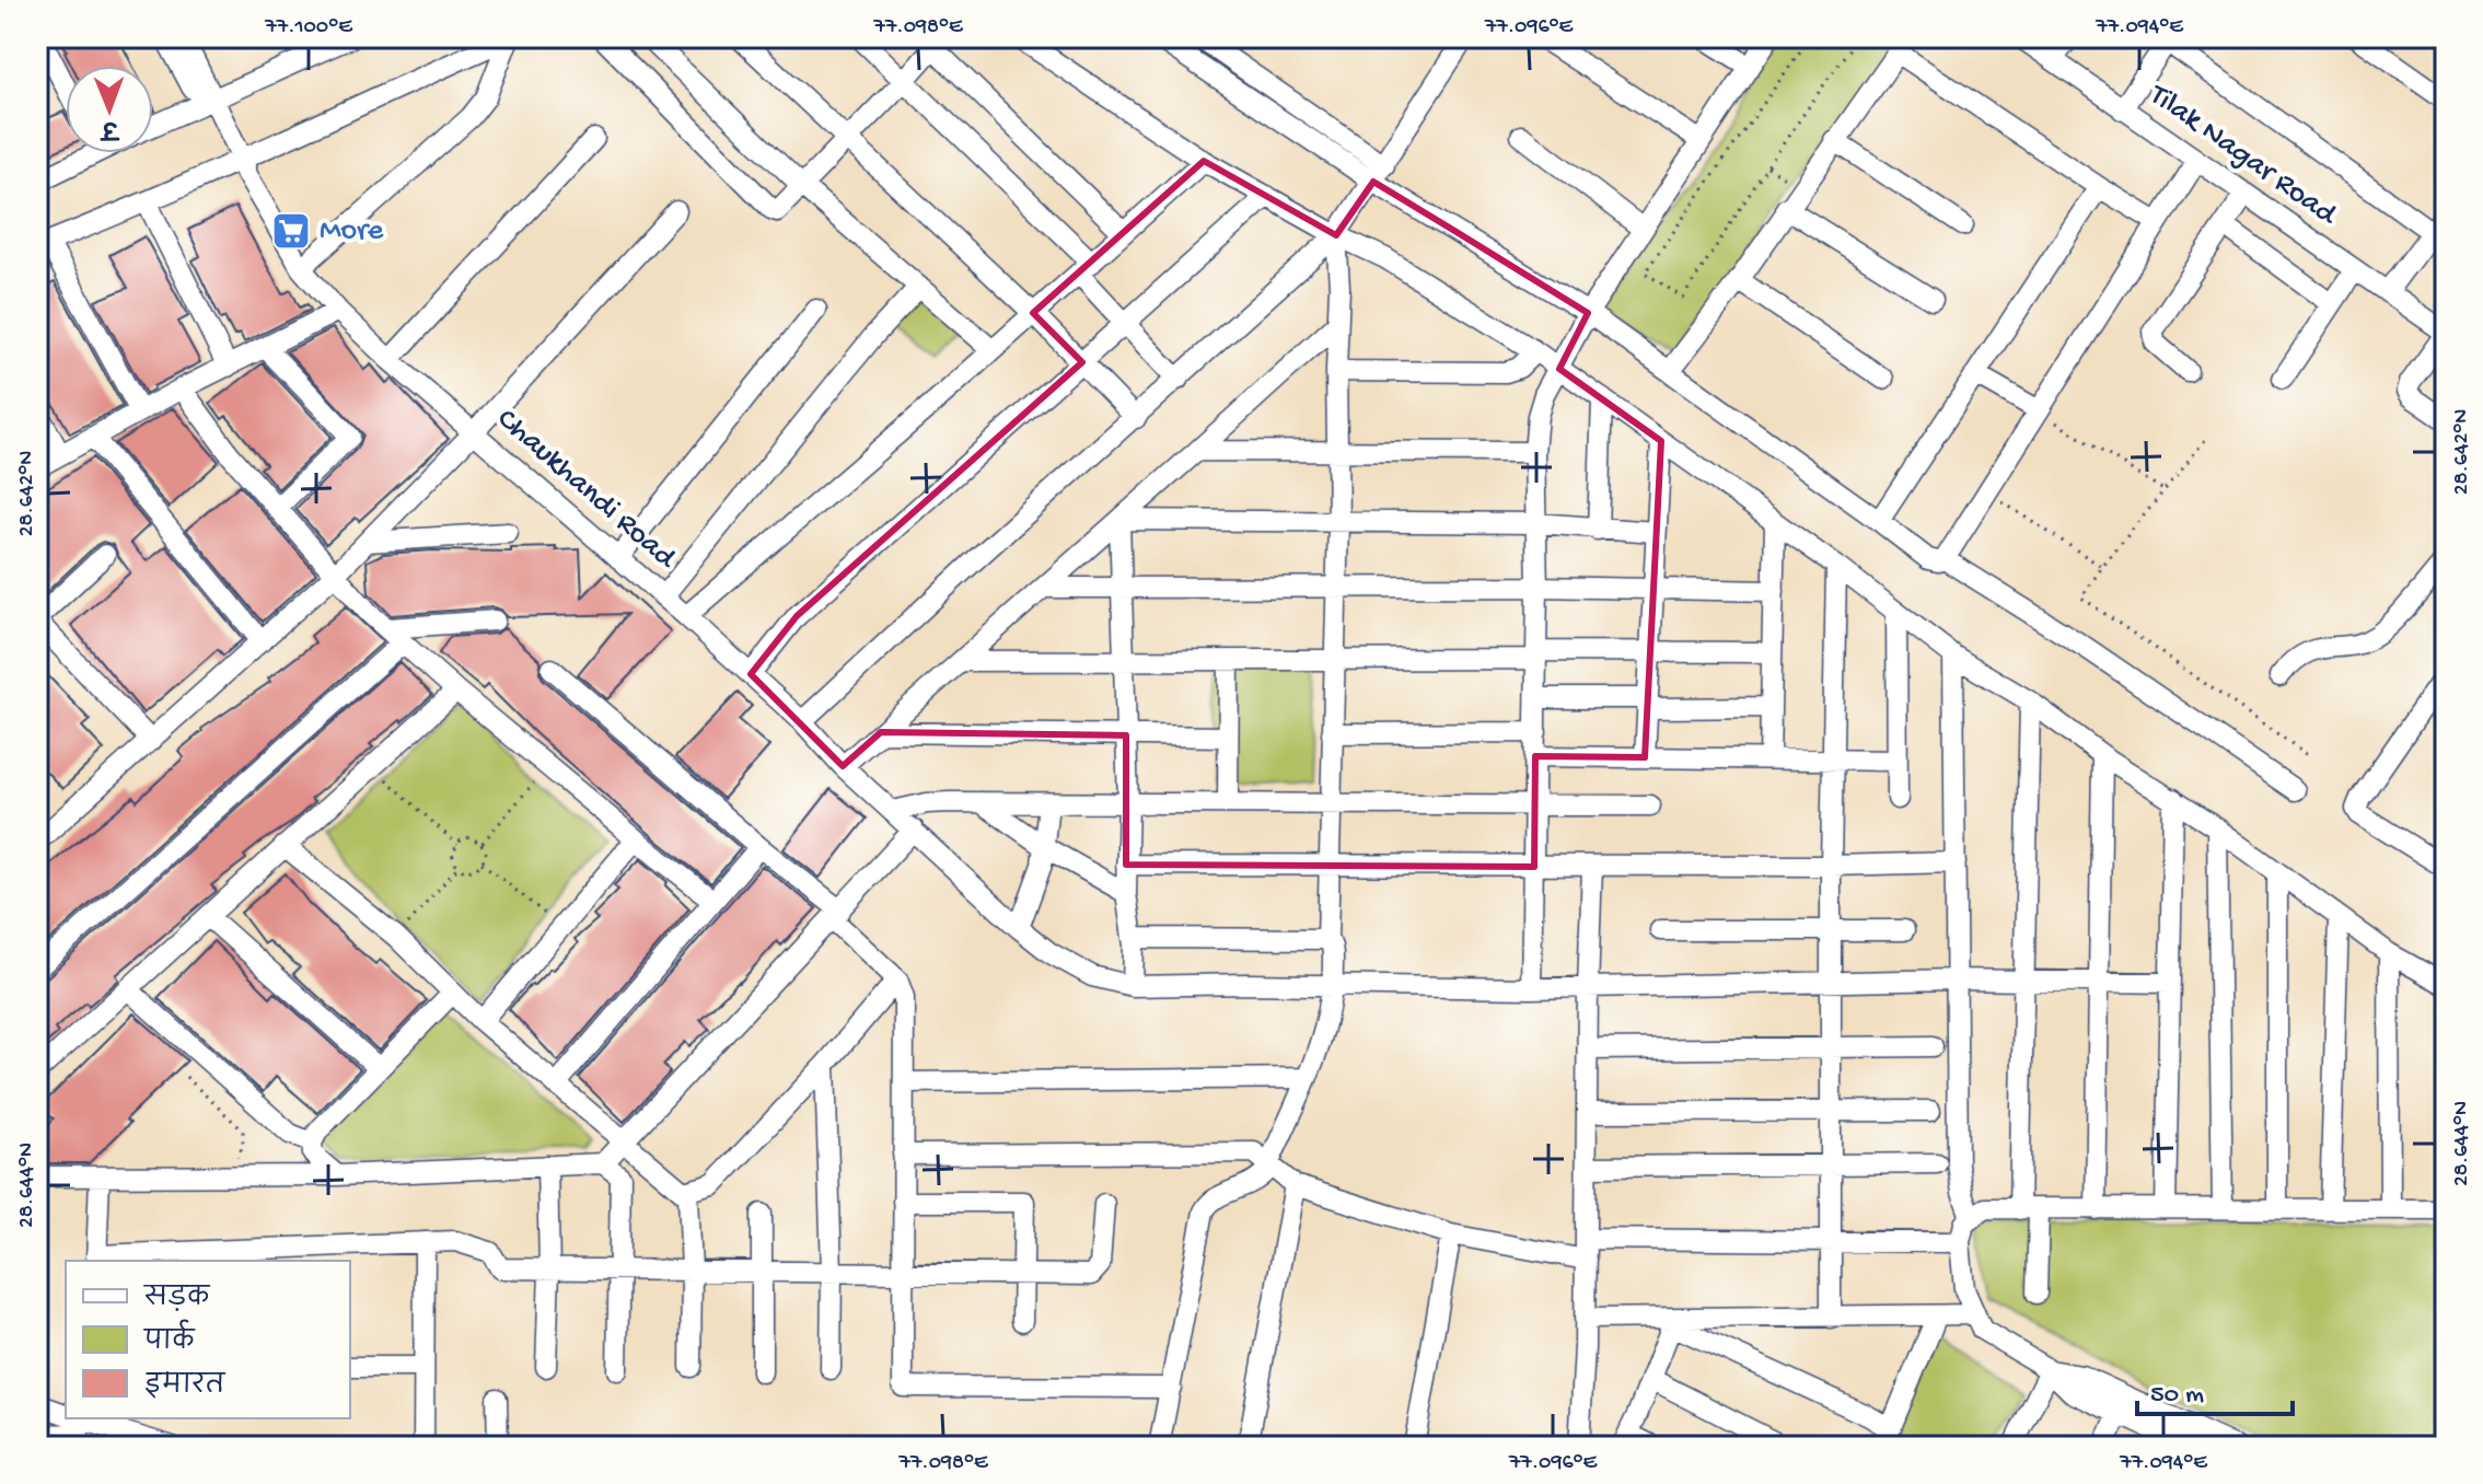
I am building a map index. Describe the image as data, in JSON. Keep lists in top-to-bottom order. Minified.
{"streets":{"street":["Tilak Nagar Road","Chaukhandi Road"]},"places":{"supermarket":["More"]},"legend":["सड़क","पार्क","इमारत"],"scale_bar":"50 m","north":"bottom","coordinates":["77.100°E","77.098°E","77.096°E","77.094°E","28.642°N","28.644°N"]}
